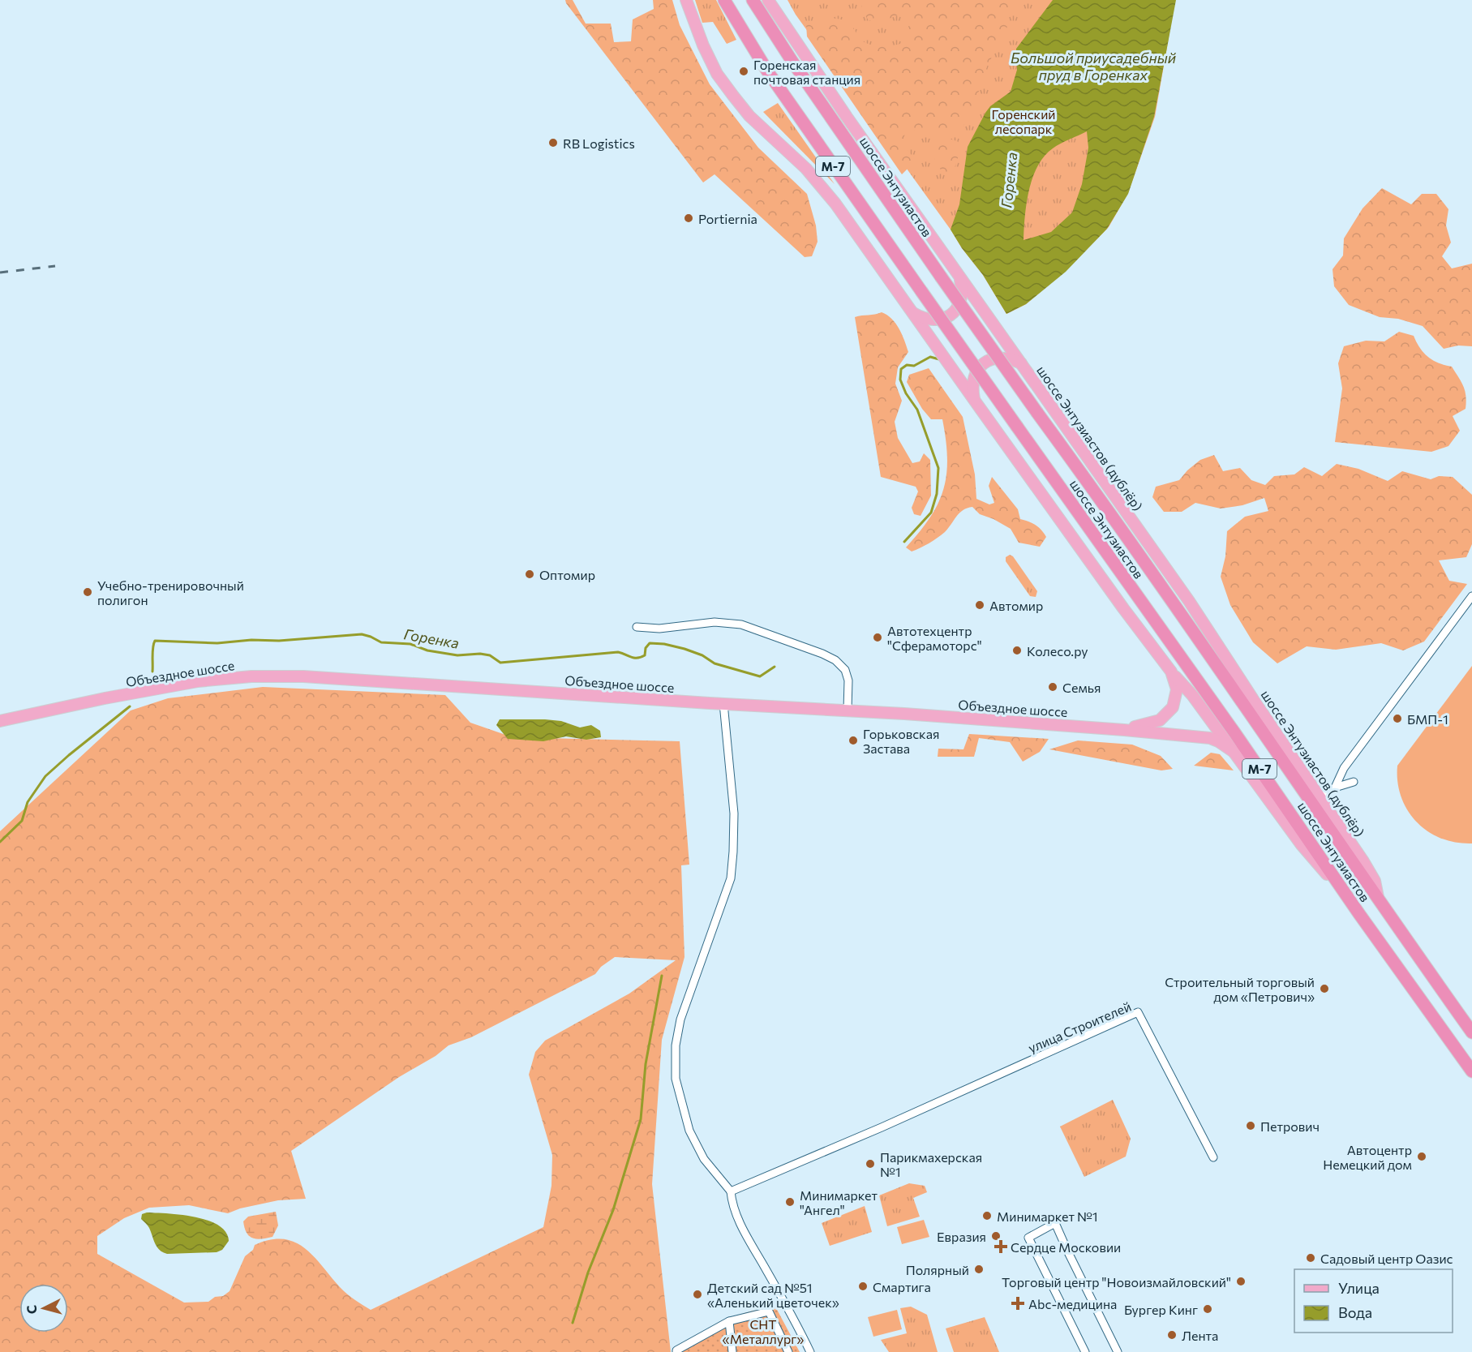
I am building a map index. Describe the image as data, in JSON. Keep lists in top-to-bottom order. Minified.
{"streets":{"highway":["М-7","шоссе Энтузиастов"],"main road":["шоссе Энтузиастов (дублёр)","Объездное шоссе"],"street":["улица Строителей"]},"crossings":[["шоссе Энтузиастов","шоссе Энтузиастов (дублёр)"]],"water":["Большой приусадебный пруд в Горенках","Горенка"],"parks":["Горенский лесопарк","СНТ «Металлург»"],"places":{"other":["Горенская почтовая станция","RB Logistics","Portiernia","Оптомир","Учебно-тренировочный полигон","Автомир","Автотехцентр \"Сферамоторс\"","Колесо.ру","Семья","БМП-1","Горьковская Застава","Строительный торговый дом «Петрович»","Петрович","Автоцентр Немецкий дом","Парикмахерская №1","Минимаркет \"Ангел\"","Минимаркет №1","Евразия","Садовый центр Оазис","Полярный","Торговый центр \"Новоизмайловский\"","Смартига","Детский сад №51 «Аленький цветочек»","Бургер Кинг","Лента"],"health":["Сердце Московии","Abc-медицина"]},"legend":["Улица","Вода"],"north":"left"}
